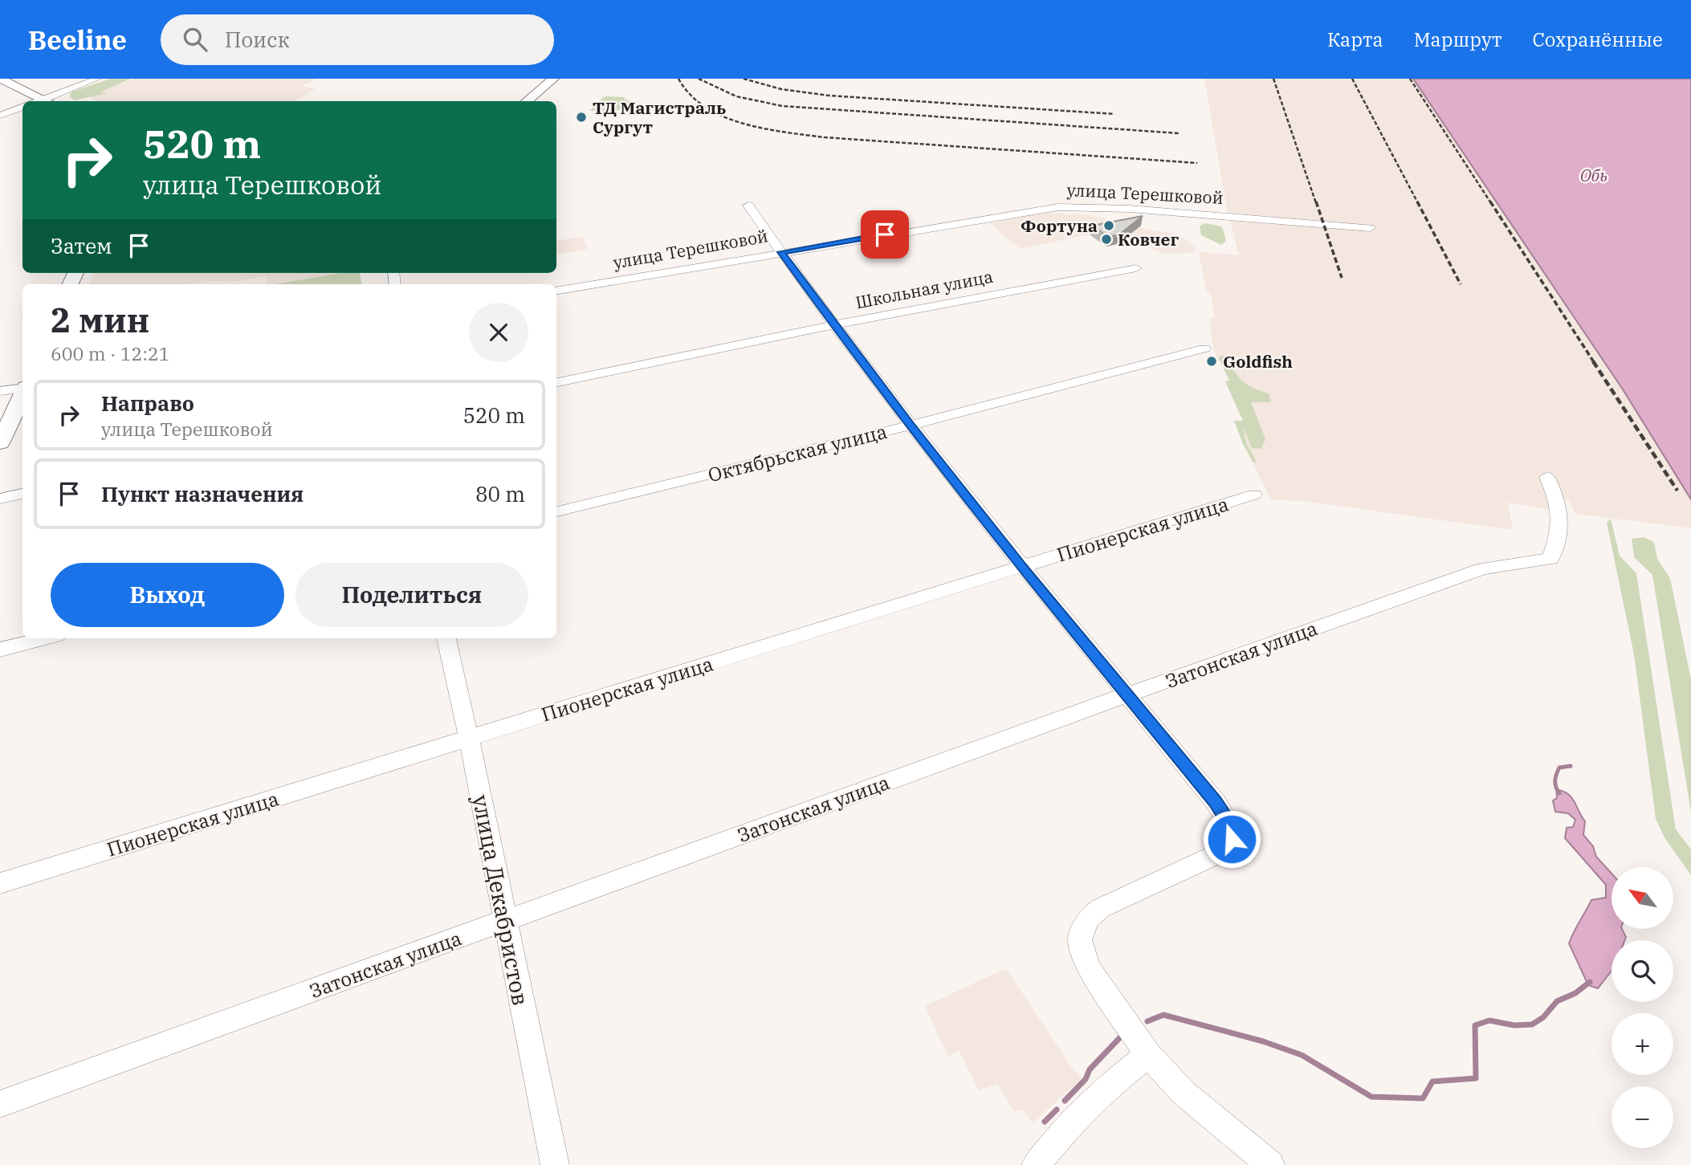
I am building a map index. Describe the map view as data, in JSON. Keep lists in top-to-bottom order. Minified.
{"streets":{"street":["улица Терешковой","Школьная улица","Октябрьская улица","Пионерская улица","Затонская улица","улица Декабристов"]},"crossings":[["Пионерская улица","улица Декабристов"],["Затонская улица","улица Декабристов"]],"water":["Обь"],"places":["ТД Магистраль Сургут","Фортуна","Ковчег","Goldfish"],"north":"top left","page":{"header":"Beeline","search":"Поиск","nav":["Карта","Маршрут","Сохранённые"],"turn":["520 m","улица Терешковой"],"then":"Затем","heading":["2 мин","600 m · 12:21"],"list":[{"name":"Направо","note":"улица Терешковой","value":"520 m"},{"name":"Пункт назначения","value":"80 m"}],"buttons":["Выход","Поделиться"],"map_buttons":["+","−"]}}
